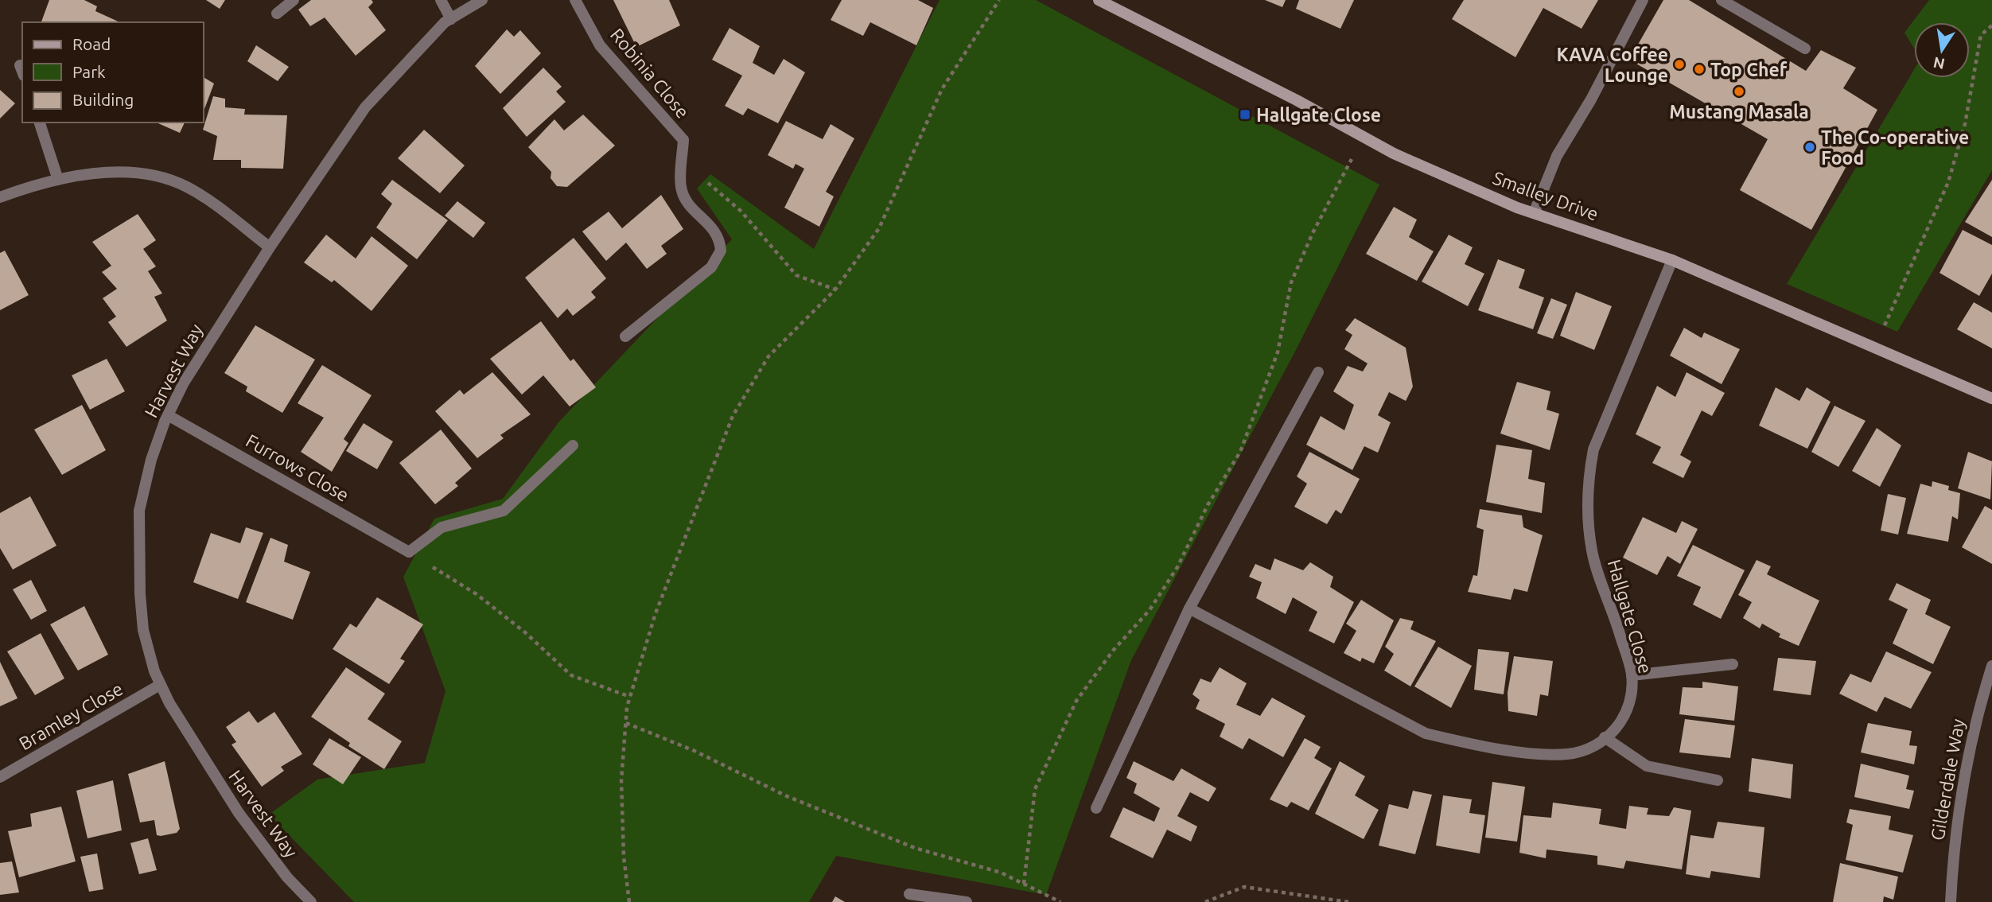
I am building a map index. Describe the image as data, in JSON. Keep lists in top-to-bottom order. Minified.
{"streets":{"street":["Robinia Close","Smalley Drive","Harvest Way","Furrows Close","Hallgate Close","Bramley Close","Gilderdale Way"]},"crossings":[["Smalley Drive","Hallgate Close"],["Harvest Way","Furrows Close"],["Harvest Way","Bramley Close"]],"places":{"other":["KAVA Coffee Lounge","Top Chef","Mustang Masala","The Co-operative Food"],"transit":["Hallgate Close"]},"legend":["Road","Park","Building"],"north":"bottom"}
